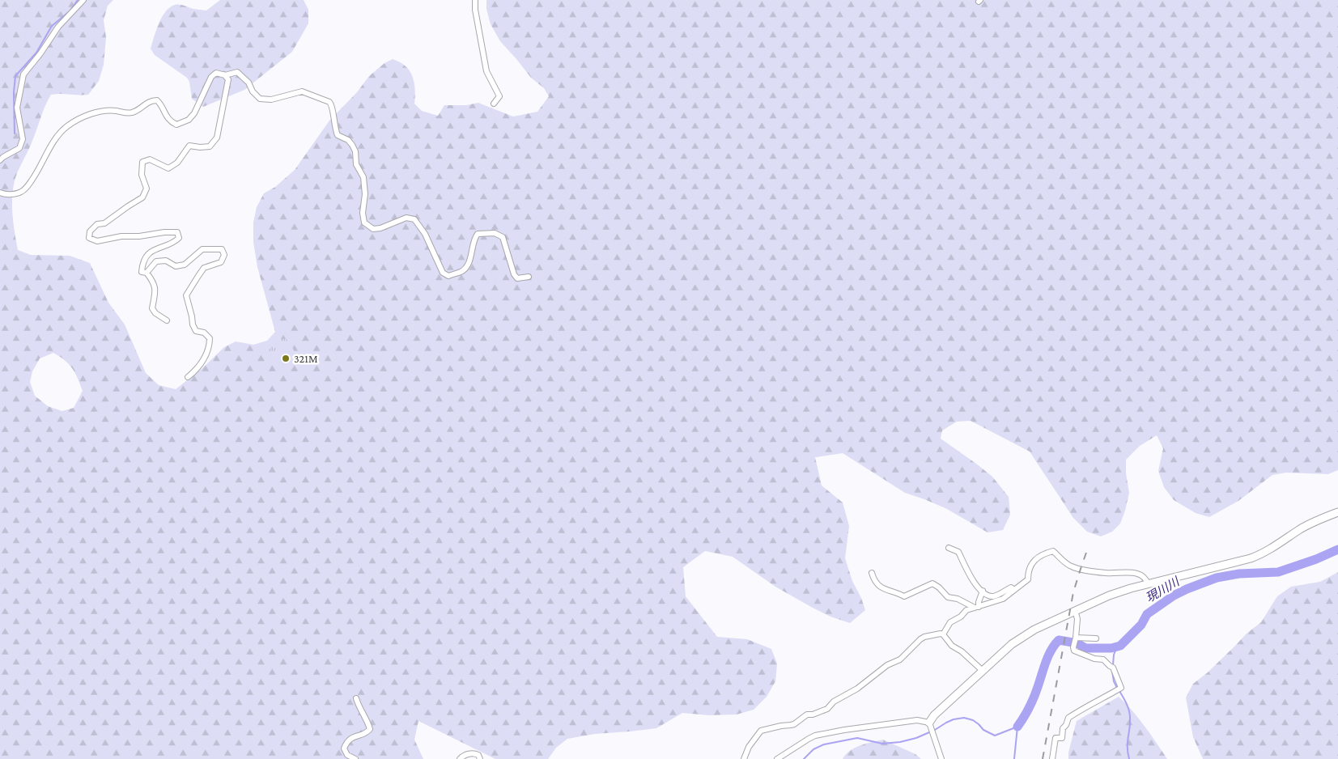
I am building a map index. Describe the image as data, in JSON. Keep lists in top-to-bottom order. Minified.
{"water":["現川川"],"places":["321M"]}
